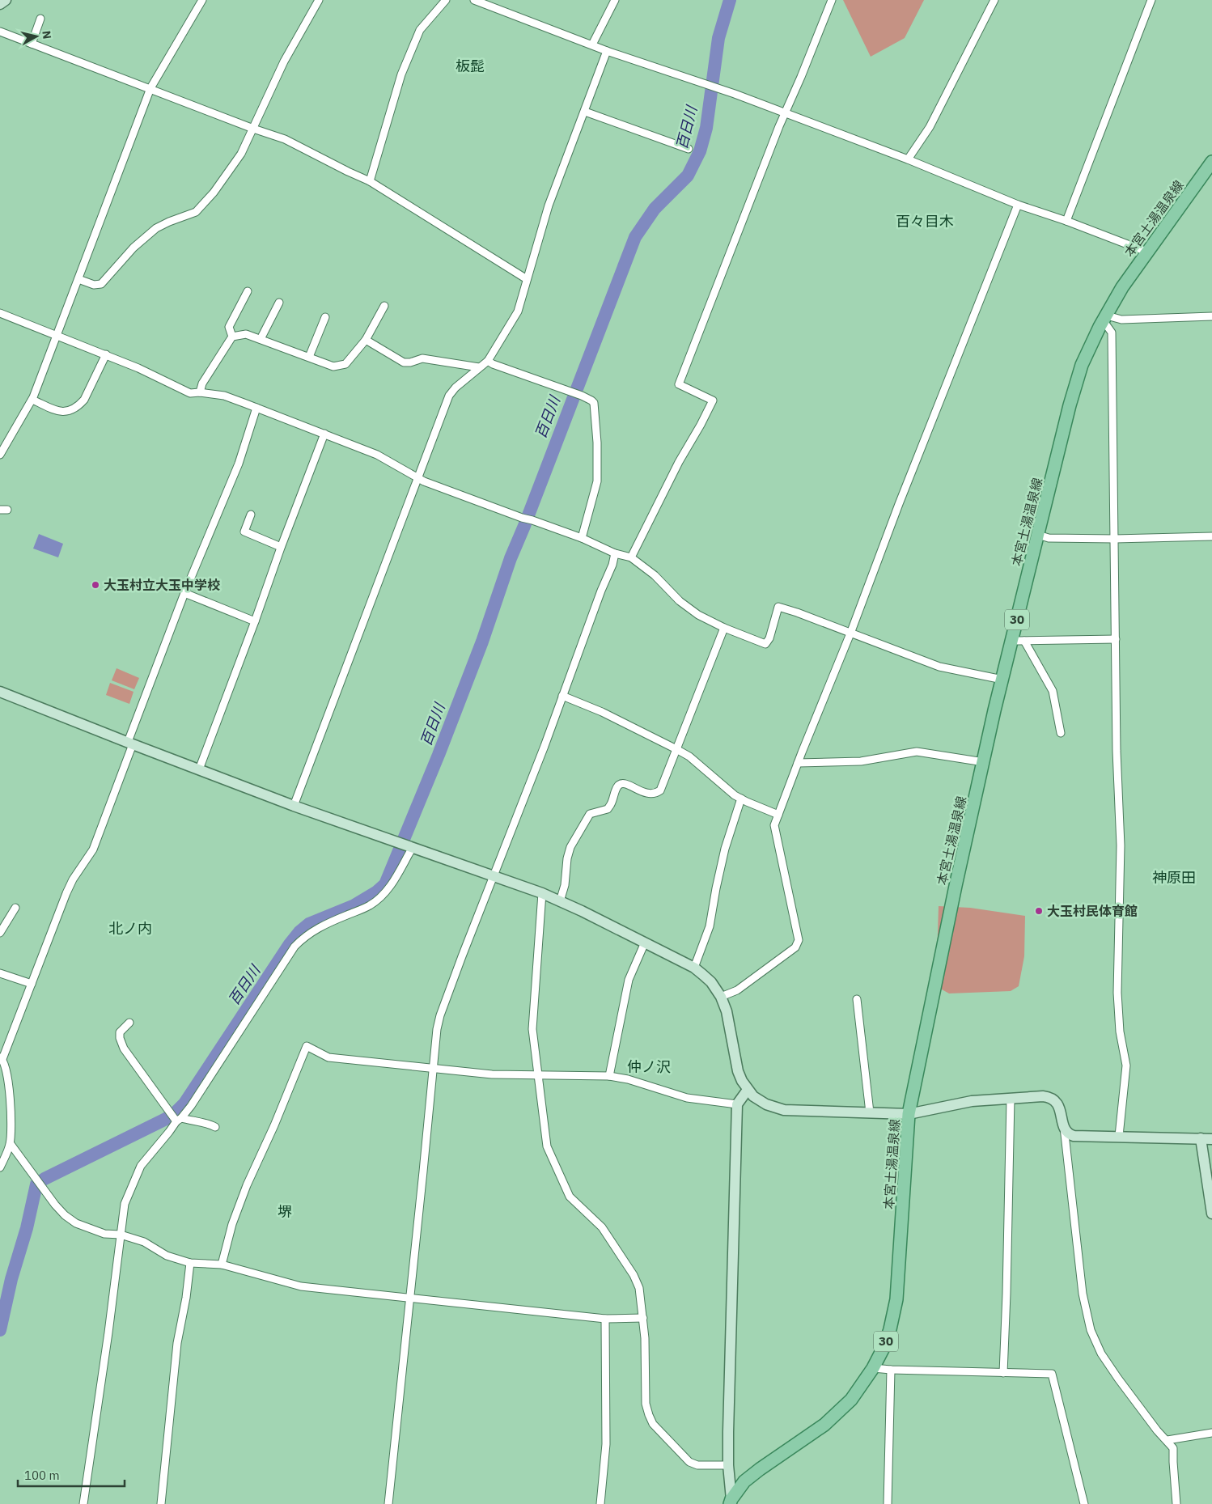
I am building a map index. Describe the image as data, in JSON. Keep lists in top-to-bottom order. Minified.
{"streets":{"main road":["本宮土湯温泉線","30"]},"districts":["板髭","百々目木","神原田","北ノ内","仲ノ沢","堺"],"water":["百日川"],"places":["大玉村立大玉中学校","大玉村民体育館"],"scale_bar":"100 m","north":"right"}
